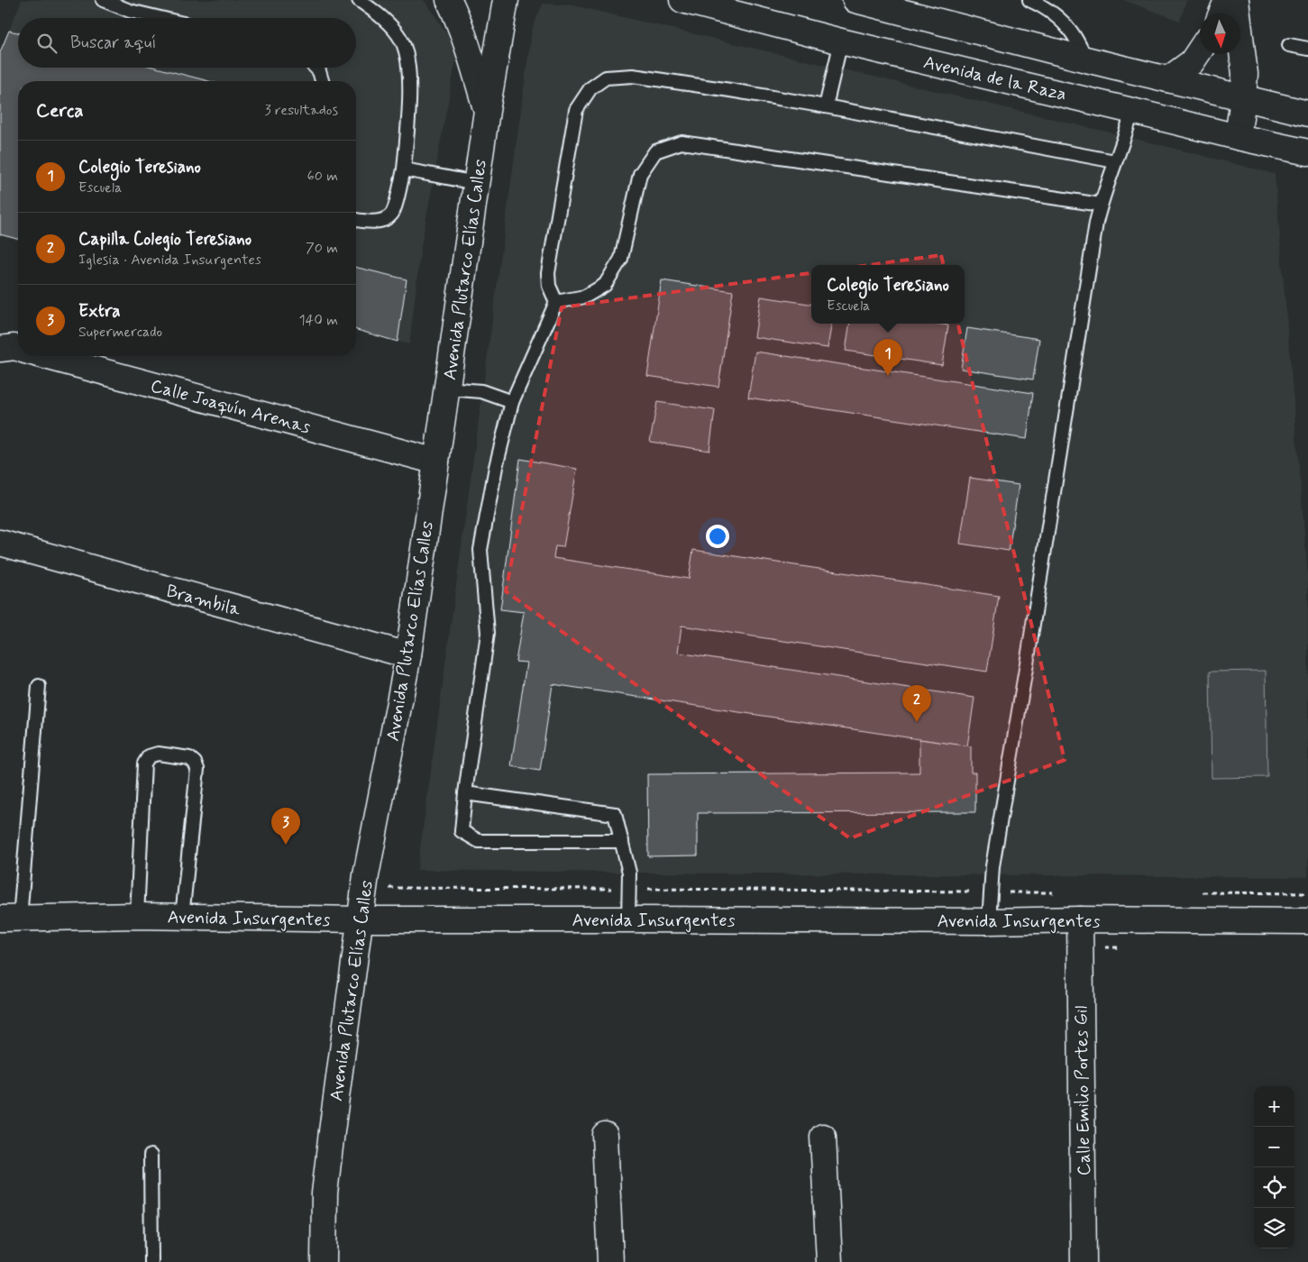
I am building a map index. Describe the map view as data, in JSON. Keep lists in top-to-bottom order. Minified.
{"streets":{"street":["Avenida de la Raza","Avenida Plutarco Elías Calles","Calle Joaquín Arenas","Brambila","Avenida Insurgentes","Calle Emilio Portes Gil"]},"crossings":[["Avenida Plutarco Elías Calles","Calle Joaquín Arenas"],["Avenida Plutarco Elías Calles","Brambila"],["Avenida Plutarco Elías Calles","Avenida Insurgentes"],["Avenida Insurgentes","Calle Emilio Portes Gil"]],"north":"bottom","page":{"search":"Buscar aquí","heading":["Cerca","3 resultados"],"list":[{"mark":"1","name":"Colegio Teresiano","note":"Escuela","value":"60 m"},{"mark":"2","name":"Capilla Colegio Teresiano","note":"Iglesia · Avenida Insurgentes","value":"70 m"},{"mark":"3","name":"Extra","note":"Supermercado","value":"140 m"}],"popup":["Colegio Teresiano","Escuela"],"pins":["1","2","3"],"map_buttons":["+","−"]}}
